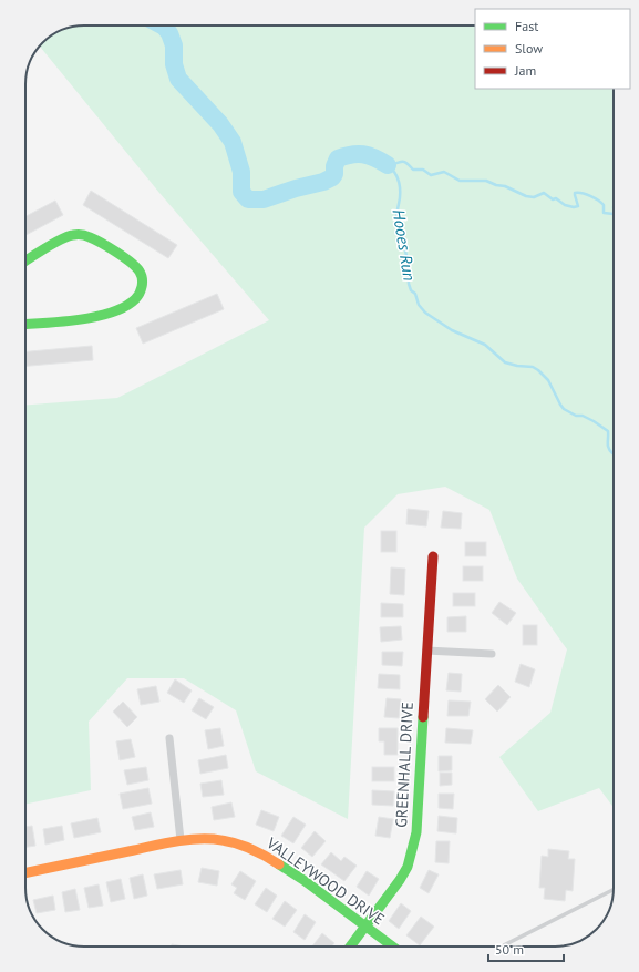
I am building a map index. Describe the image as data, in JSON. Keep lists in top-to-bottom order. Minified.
{"streets":{"street":["GREENHALL DRIVE","VALLEYWOOD DRIVE"]},"crossings":[["GREENHALL DRIVE","VALLEYWOOD DRIVE"]],"water":["Hooes Run"],"legend":["Fast","Slow","Jam"],"scale_bar":"50 m"}
